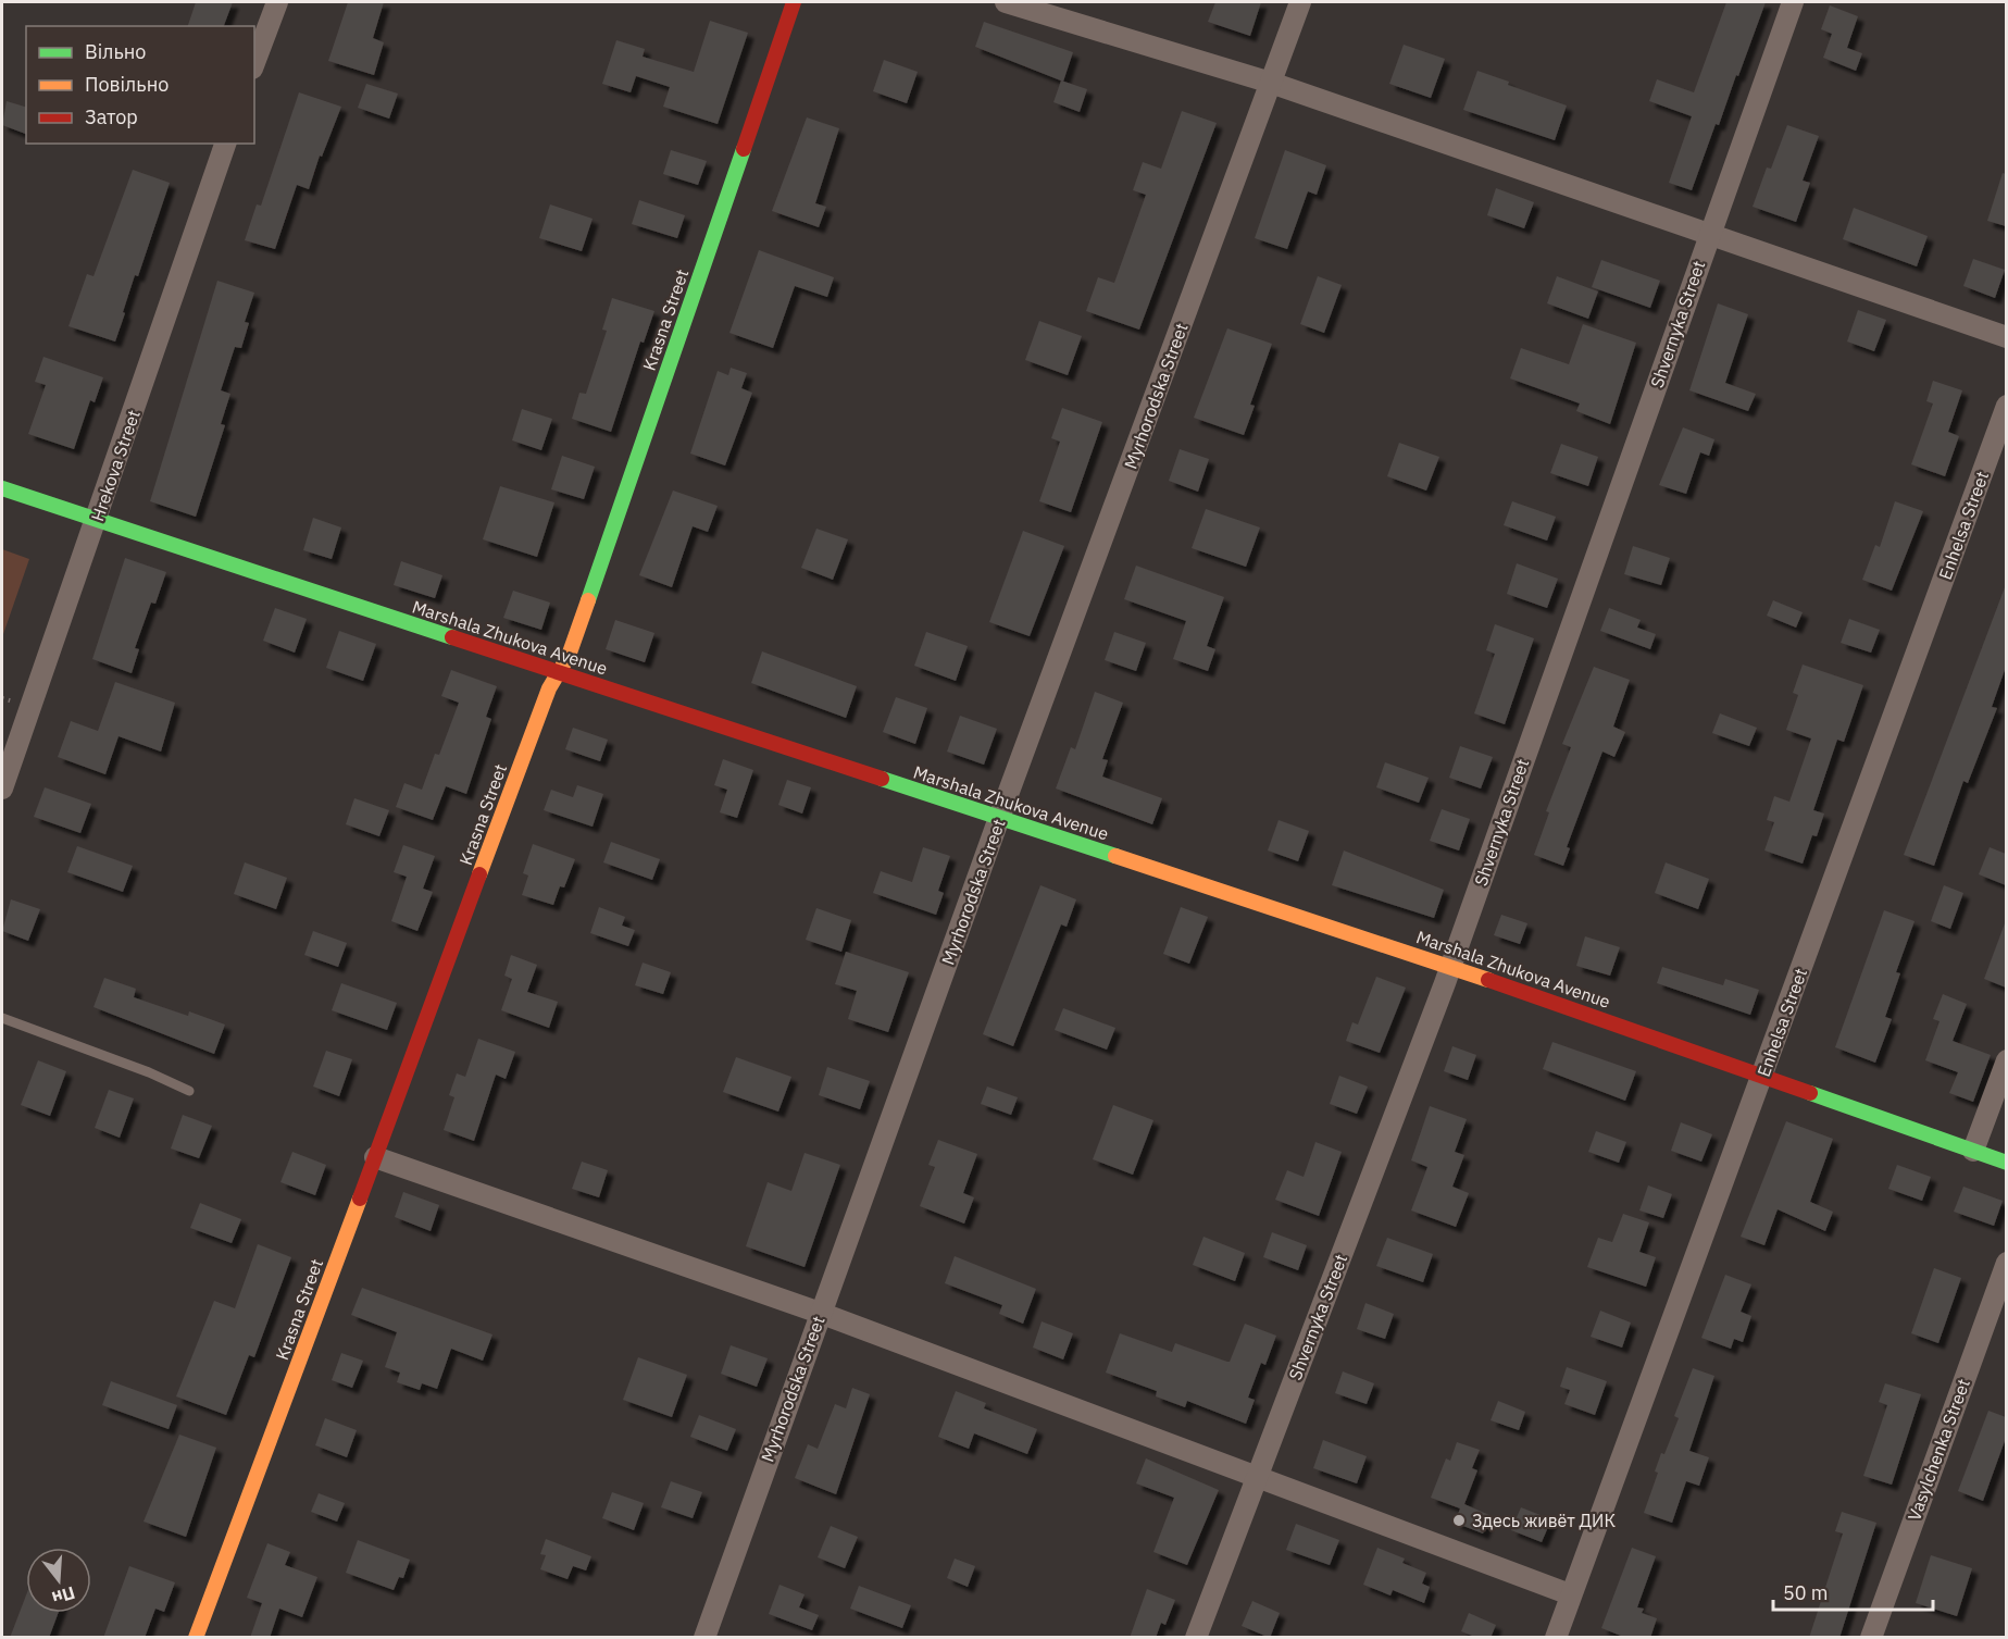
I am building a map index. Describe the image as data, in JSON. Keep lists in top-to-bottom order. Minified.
{"streets":{"street":["Krasna Street","Shvernyka Street","Myrhorodska Street","Hrekova Street","Enhelsa Street","Marshala Zhukova Avenue","Vasylchenka Street"]},"crossings":[["Krasna Street","Marshala Zhukova Avenue"],["Shvernyka Street","Marshala Zhukova Avenue"],["Myrhorodska Street","Marshala Zhukova Avenue"],["Hrekova Street","Marshala Zhukova Avenue"],["Enhelsa Street","Marshala Zhukova Avenue"]],"places":["Здесь живёт ДИК"],"legend":["Вільно","Повільно","Затор"],"scale_bar":"50 m","north":"bottom"}
